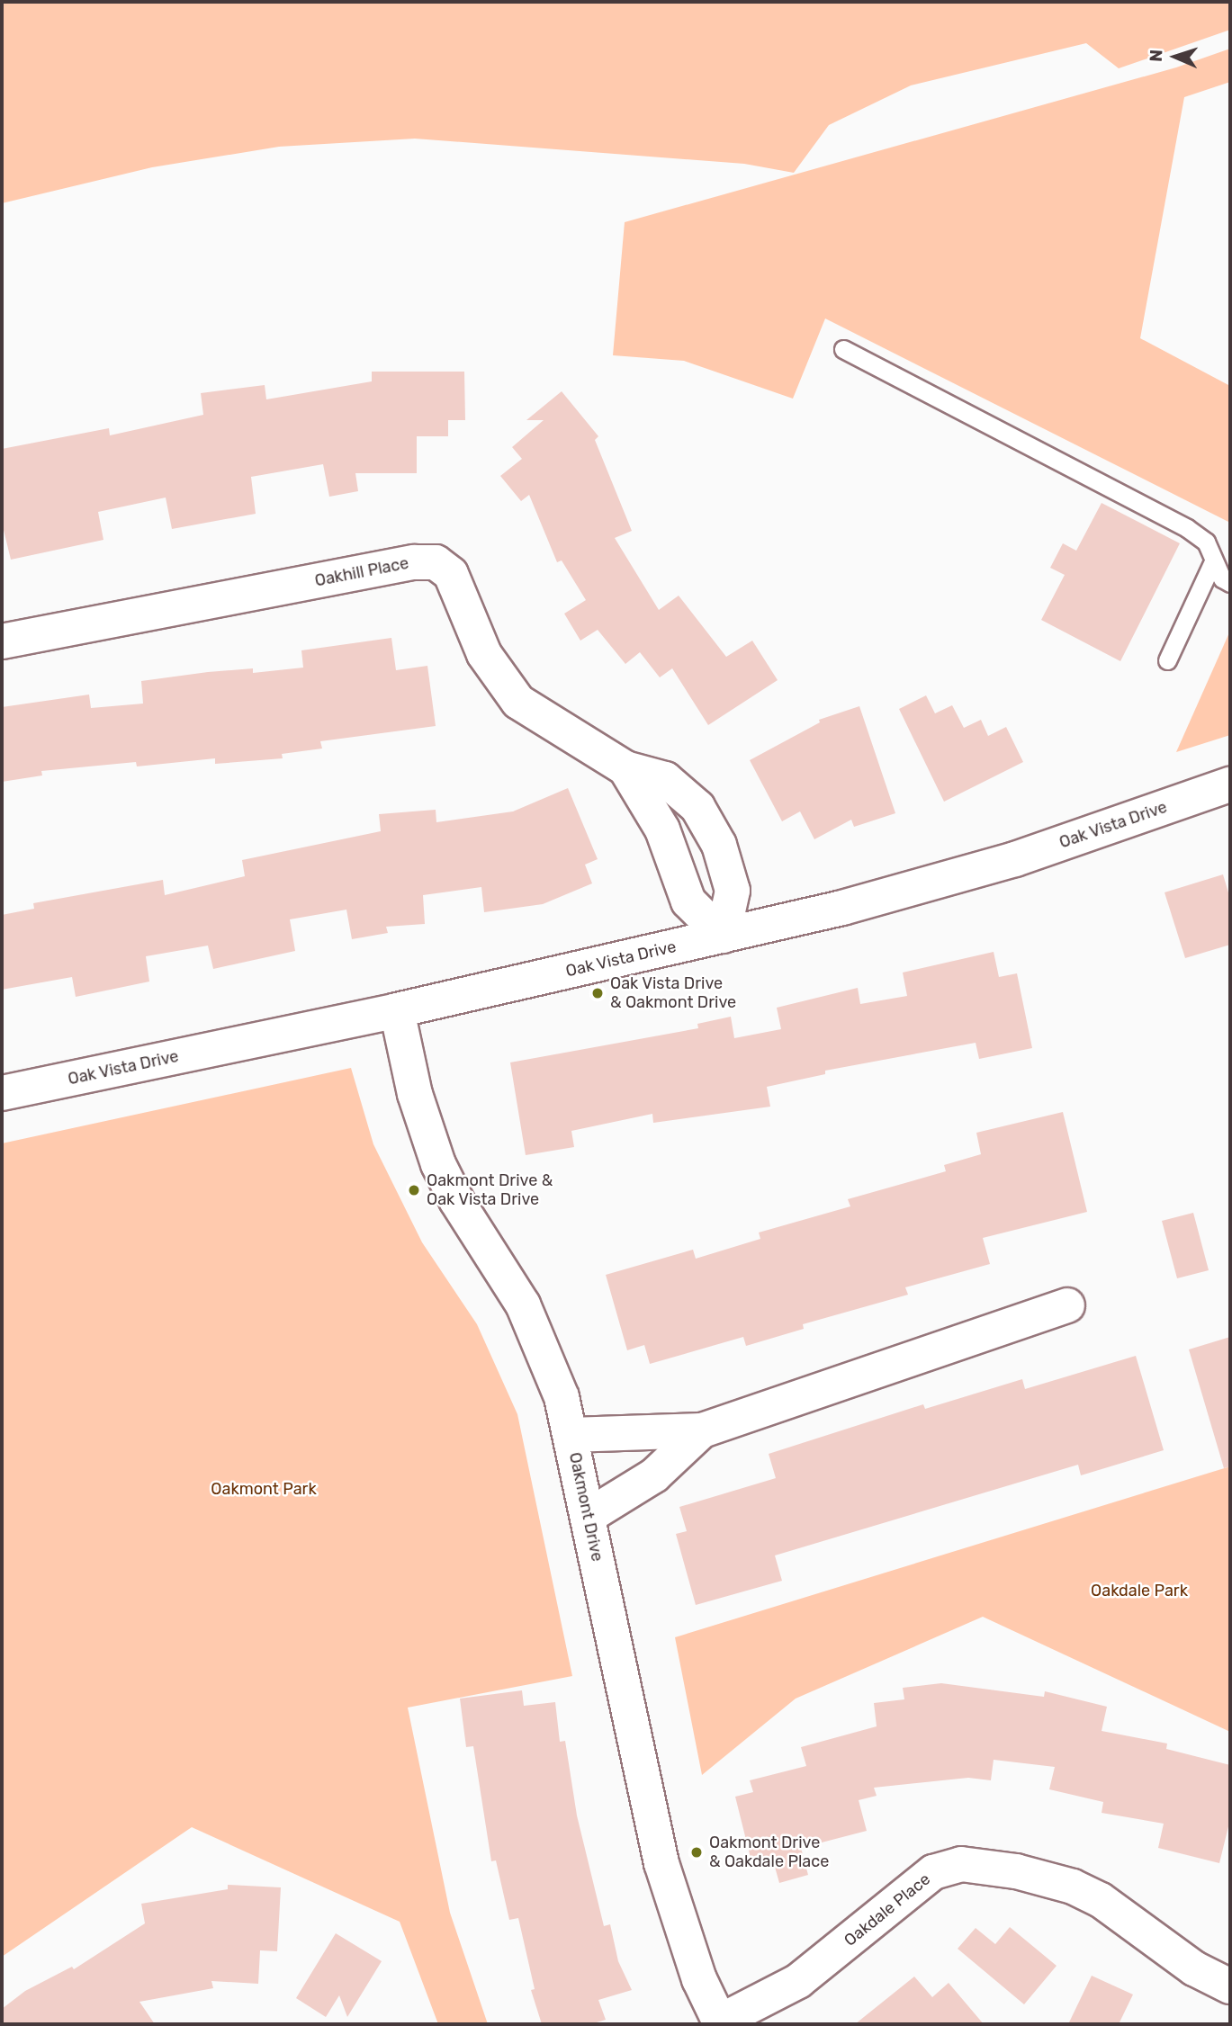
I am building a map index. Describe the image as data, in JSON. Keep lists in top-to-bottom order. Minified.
{"streets":{"street":["Oakhill Place","Oak Vista Drive","Oakmont Drive","Oakdale Place"]},"crossings":[["Oakhill Place","Oak Vista Drive"],["Oak Vista Drive","Oakmont Drive"],["Oakmont Drive","Oakdale Place"]],"parks":["Oakmont Park","Oakdale Park"],"places":["Oak Vista Drive & Oakmont Drive","Oakmont Drive & Oak Vista Drive","Oakmont Drive & Oakdale Place"],"north":"left"}
